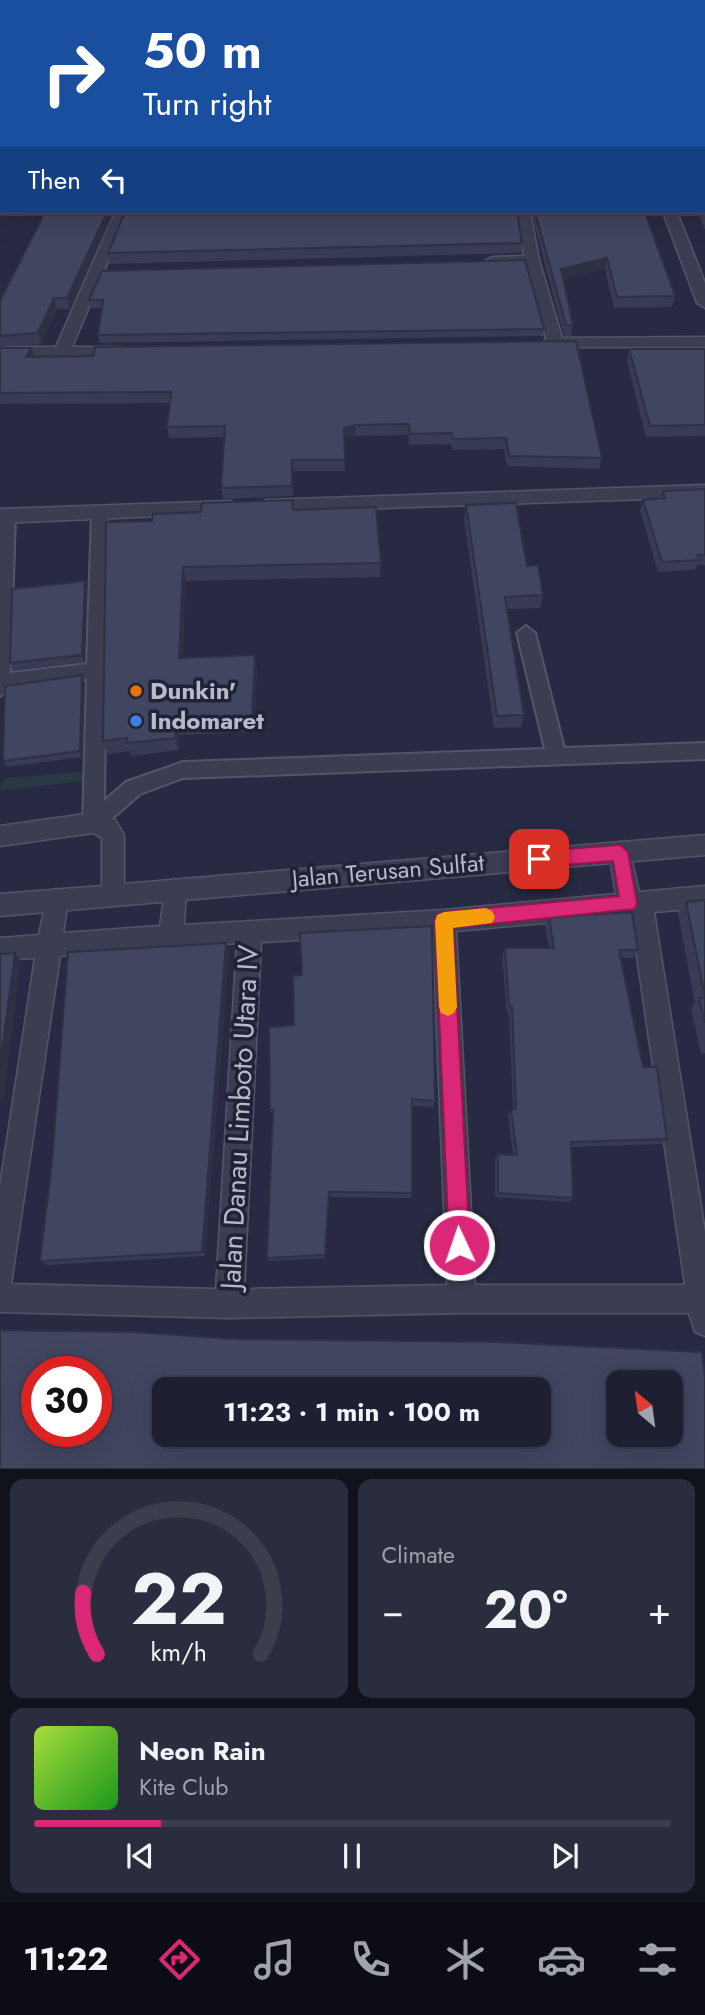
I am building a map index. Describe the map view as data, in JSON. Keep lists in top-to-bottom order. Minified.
{"streets":{"street":["Jalan Terusan Sulfat","Jalan Danau Limboto Utara IV"]},"places":["Dunkin'","Indomaret"],"north":"top left","page":{"turn":["50 m","Turn right"],"then":"Then","limit":"30","trip":"11:23 · 1 min · 100 m","tile":"Climate","heat":["−","20°","+"],"song":["Neon Rain","Kite Club"],"tabs":"11:22","gauge":["22","km/h"]}}
